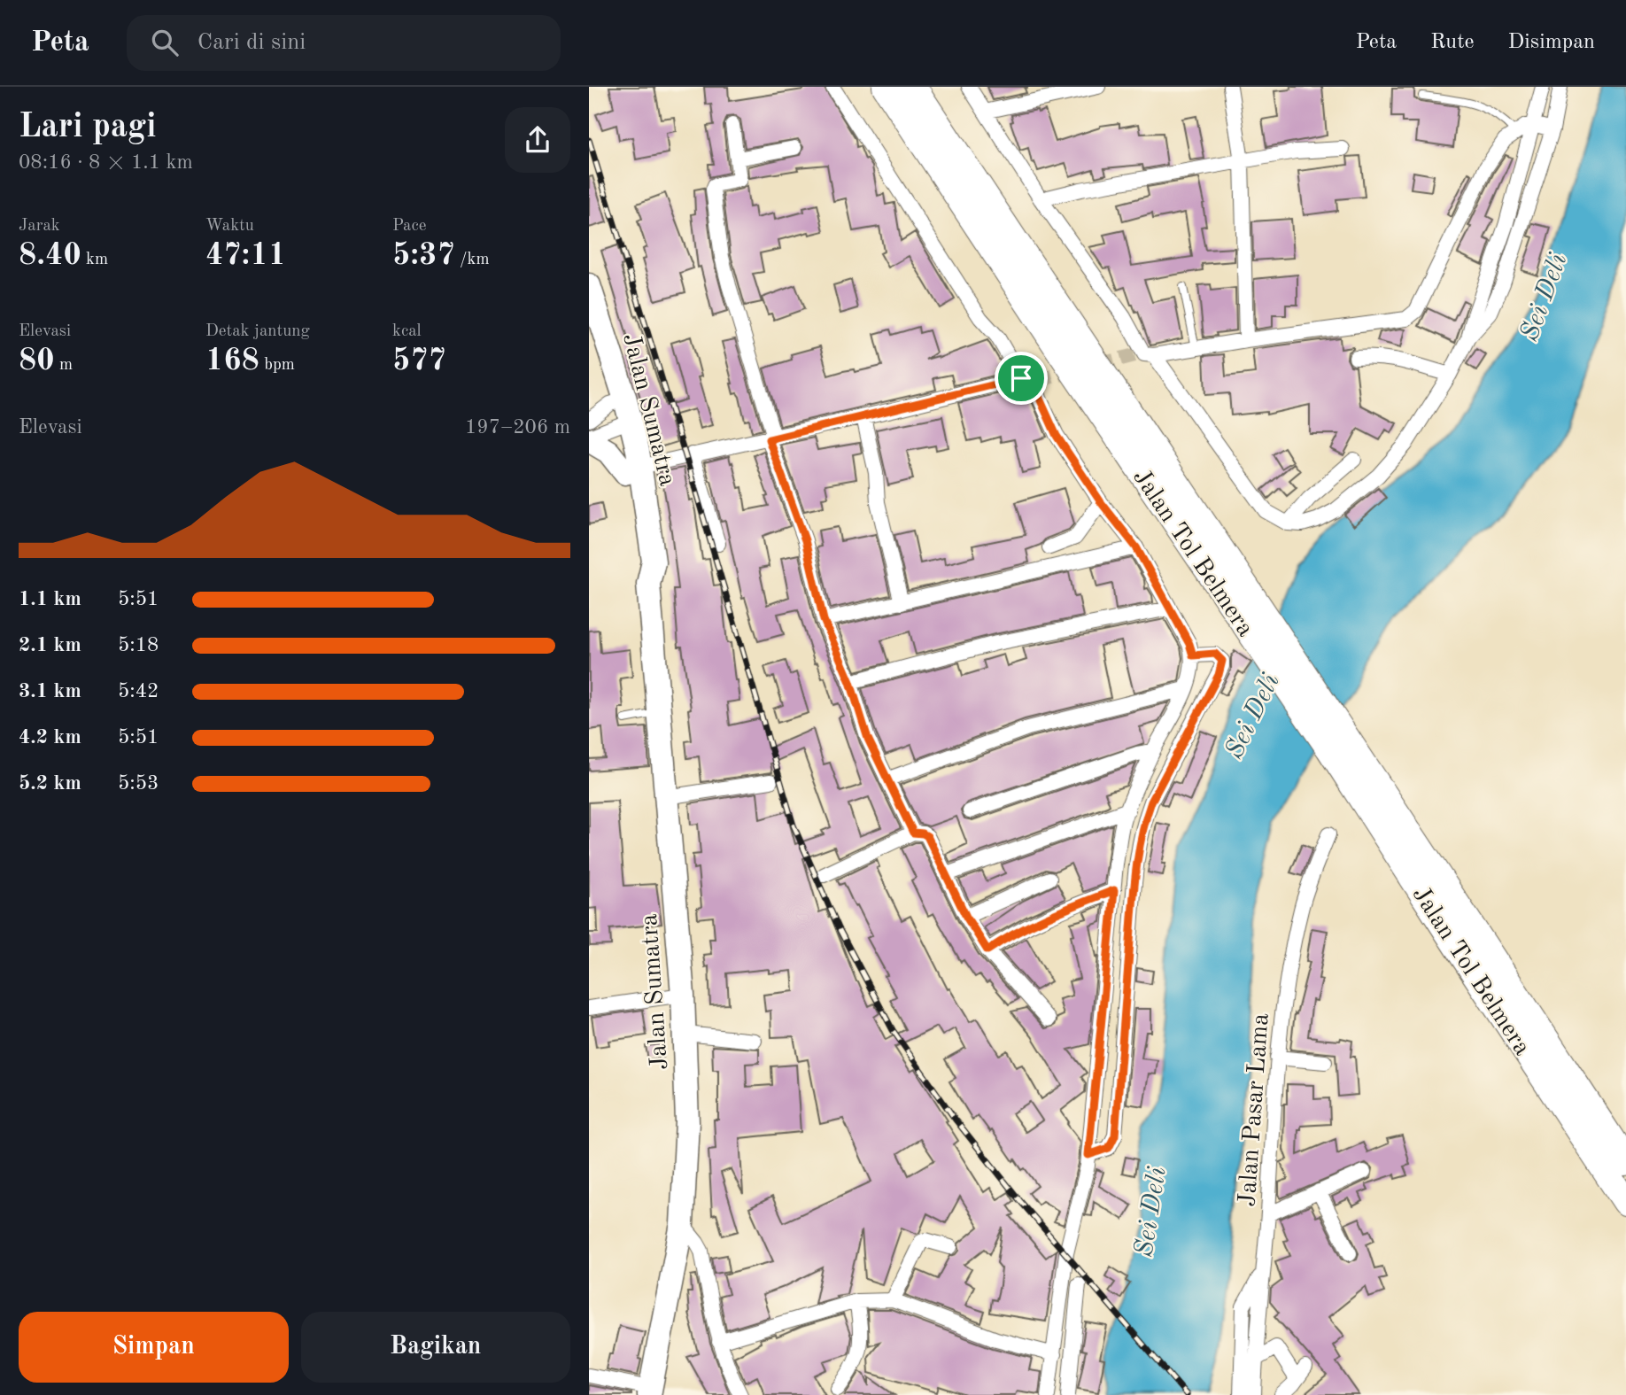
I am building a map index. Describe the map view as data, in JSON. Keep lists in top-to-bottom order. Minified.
{"streets":{"highway":["Jalan Sumatra","Jalan Tol Belmera"],"street":["Jalan Pasar Lama"]},"water":["Sei Deli"],"page":{"header":"Peta","search":"Cari di sini","nav":["Peta","Rute","Disimpan"],"heading":["Lari pagi","08:16 · 8 × 1.1 km"],"stats":[["Jarak","8.40 km"],["Waktu","47:11"],["Pace","5:37 /km"],["Elevasi","80 m"],["Detak jantung","168 bpm"],["kcal","577"]],"chart":["Elevasi","197–206 m"],"list":[{"name":"1.1 km","note":"5:51"},{"name":"2.1 km","note":"5:18"},{"name":"3.1 km","note":"5:42"},{"name":"4.2 km","note":"5:51"},{"name":"5.2 km","note":"5:53"}],"buttons":["Simpan","Bagikan"]}}
